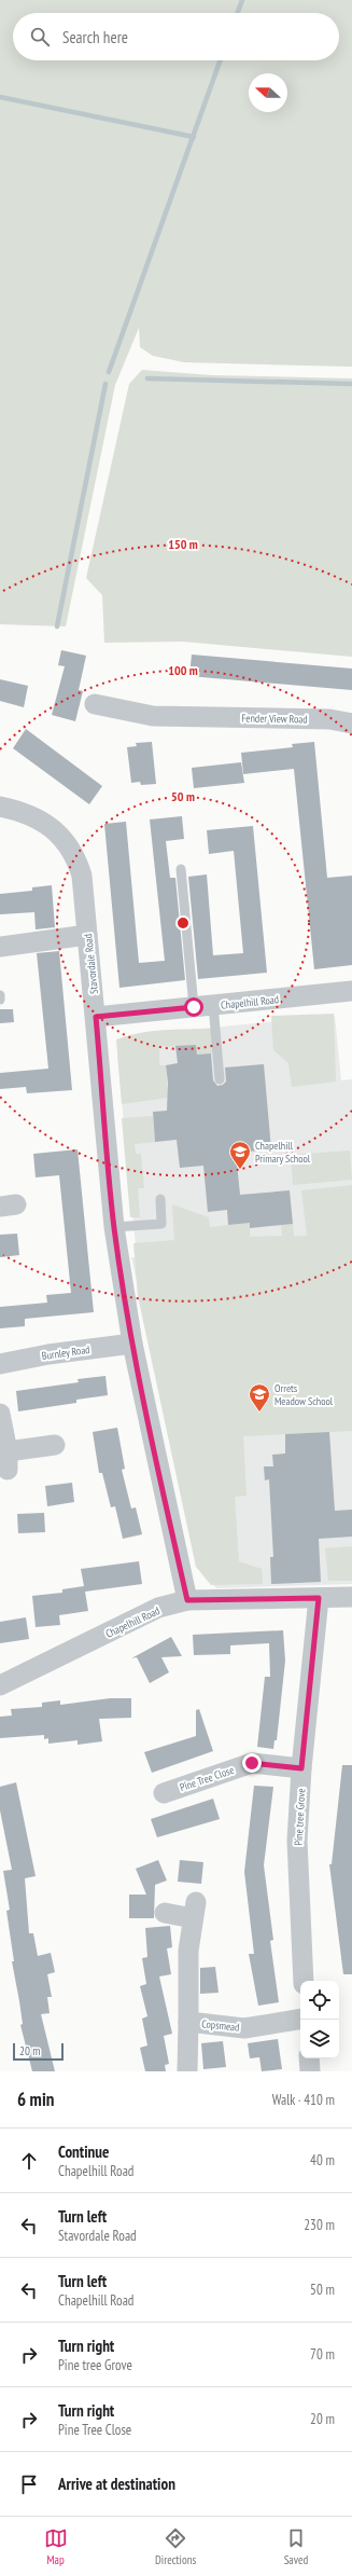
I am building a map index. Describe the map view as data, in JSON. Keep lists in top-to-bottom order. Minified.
{"streets":{"street":["Fender View Road","Stavordale Road","Chapelhill Road","Burnley Road","Pine Tree Close","Pine tree Grove","Copsmead"]},"crossings":[["Stavordale Road","Chapelhill Road"],["Stavordale Road","Burnley Road"],["Chapelhill Road","Pine tree Grove"],["Pine Tree Close","Pine tree Grove"]],"places":{"school or university":["Chapelhill Primary School","Orrets Meadow School"]},"scale_bar":"20 m","north":"left","page":{"search":"Search here","scale":"20 m","heading":["6 min","Walk · 410 m"],"list":[["Continue","Chapelhill Road","40 m"],["Turn left","Stavordale Road","230 m"],["Turn left","Chapelhill Road","50 m"],["Turn right","Pine tree Grove","70 m"],["Turn right","Pine Tree Close","20 m"],"Arrive at destination"],"nav":["Map","Directions","Saved"]},"rings":["150 m","100 m","50 m"]}
